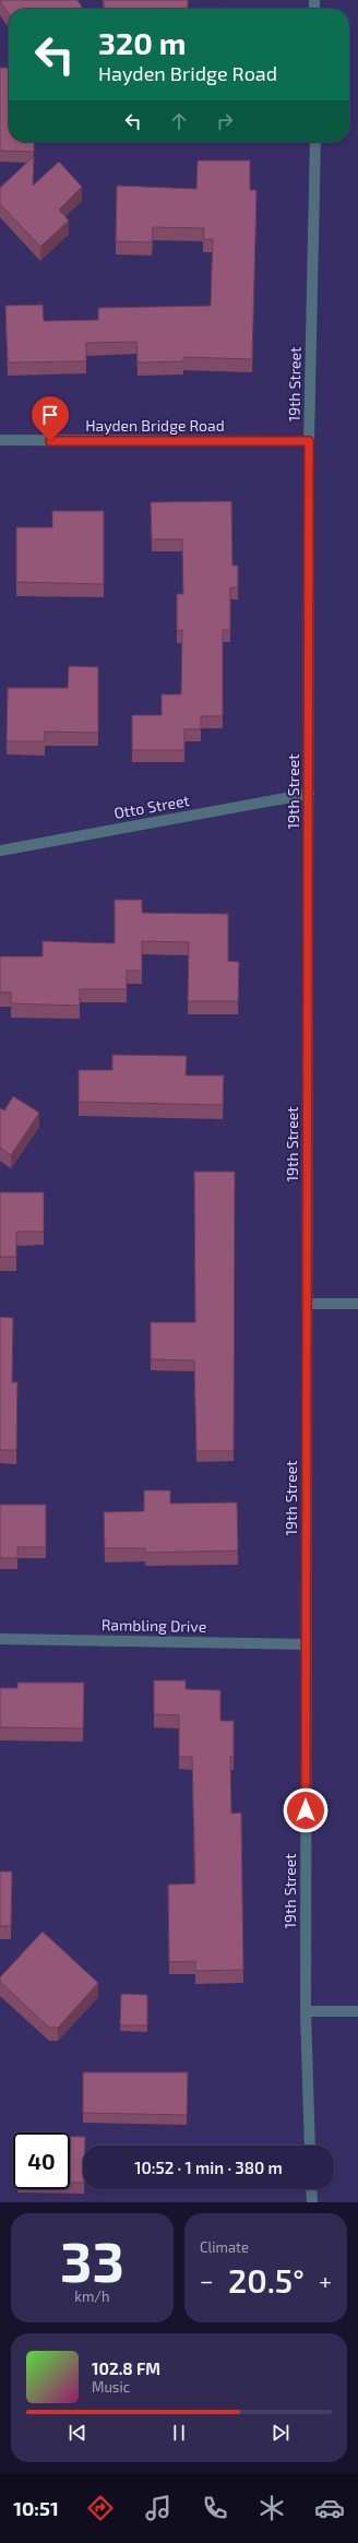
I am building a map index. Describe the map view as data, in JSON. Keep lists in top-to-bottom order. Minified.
{"streets":{"street":["19th Street","Hayden Bridge Road","Otto Street","Rambling Drive"]},"crossings":[["19th Street","Hayden Bridge Road"],["19th Street","Otto Street"],["19th Street","Rambling Drive"]],"page":{"turn":["320 m","Hayden Bridge Road"],"limit":"40","trip":"10:52 · 1 min · 380 m","tile":[["33","km/h"],"Climate"],"heat":["−","20.5°","+"],"song":["102.8 FM","Music"],"tabs":"10:51"}}
